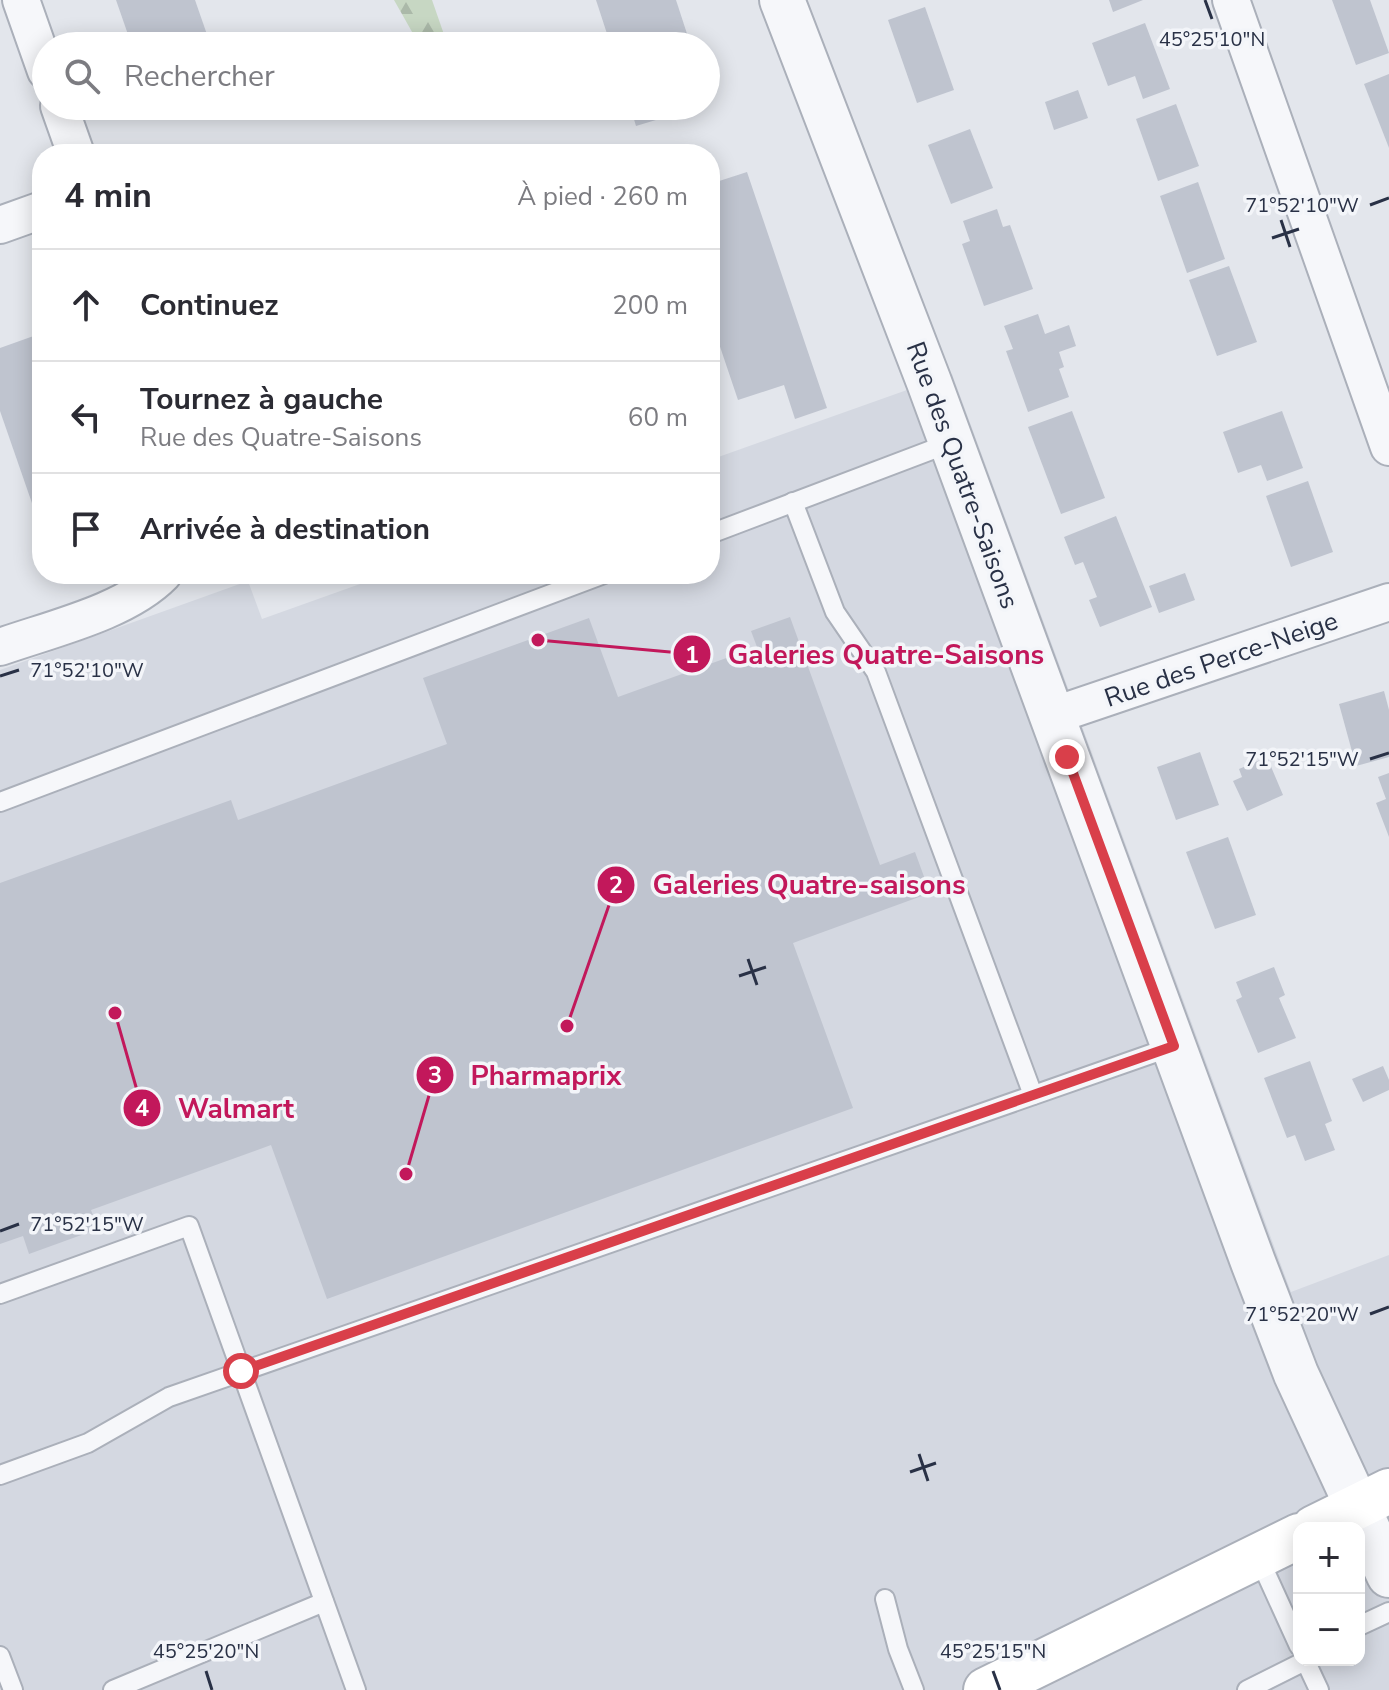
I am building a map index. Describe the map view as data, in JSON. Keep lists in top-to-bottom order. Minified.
{"streets":{"street":["Rue des Quatre-Saisons","Rue des Perce-Neige"]},"crossings":[["Rue des Quatre-Saisons","Rue des Perce-Neige"]],"places":["Galeries Quatre-Saisons","Walmart","Galeries Quatre-saisons","Pharmaprix"],"page":{"search":"Rechercher","heading":["4 min","À pied · 260 m"],"list":[["Continuez","200 m"],["Tournez à gauche","Rue des Quatre-Saisons","60 m"],"Arrivée à destination"],"map_buttons":["+","−"]},"coordinates":["45°25'10\"N","71°52'10\"W","71°52'15\"W","71°52'20\"W","45°25'20\"N","45°25'15\"N"]}
